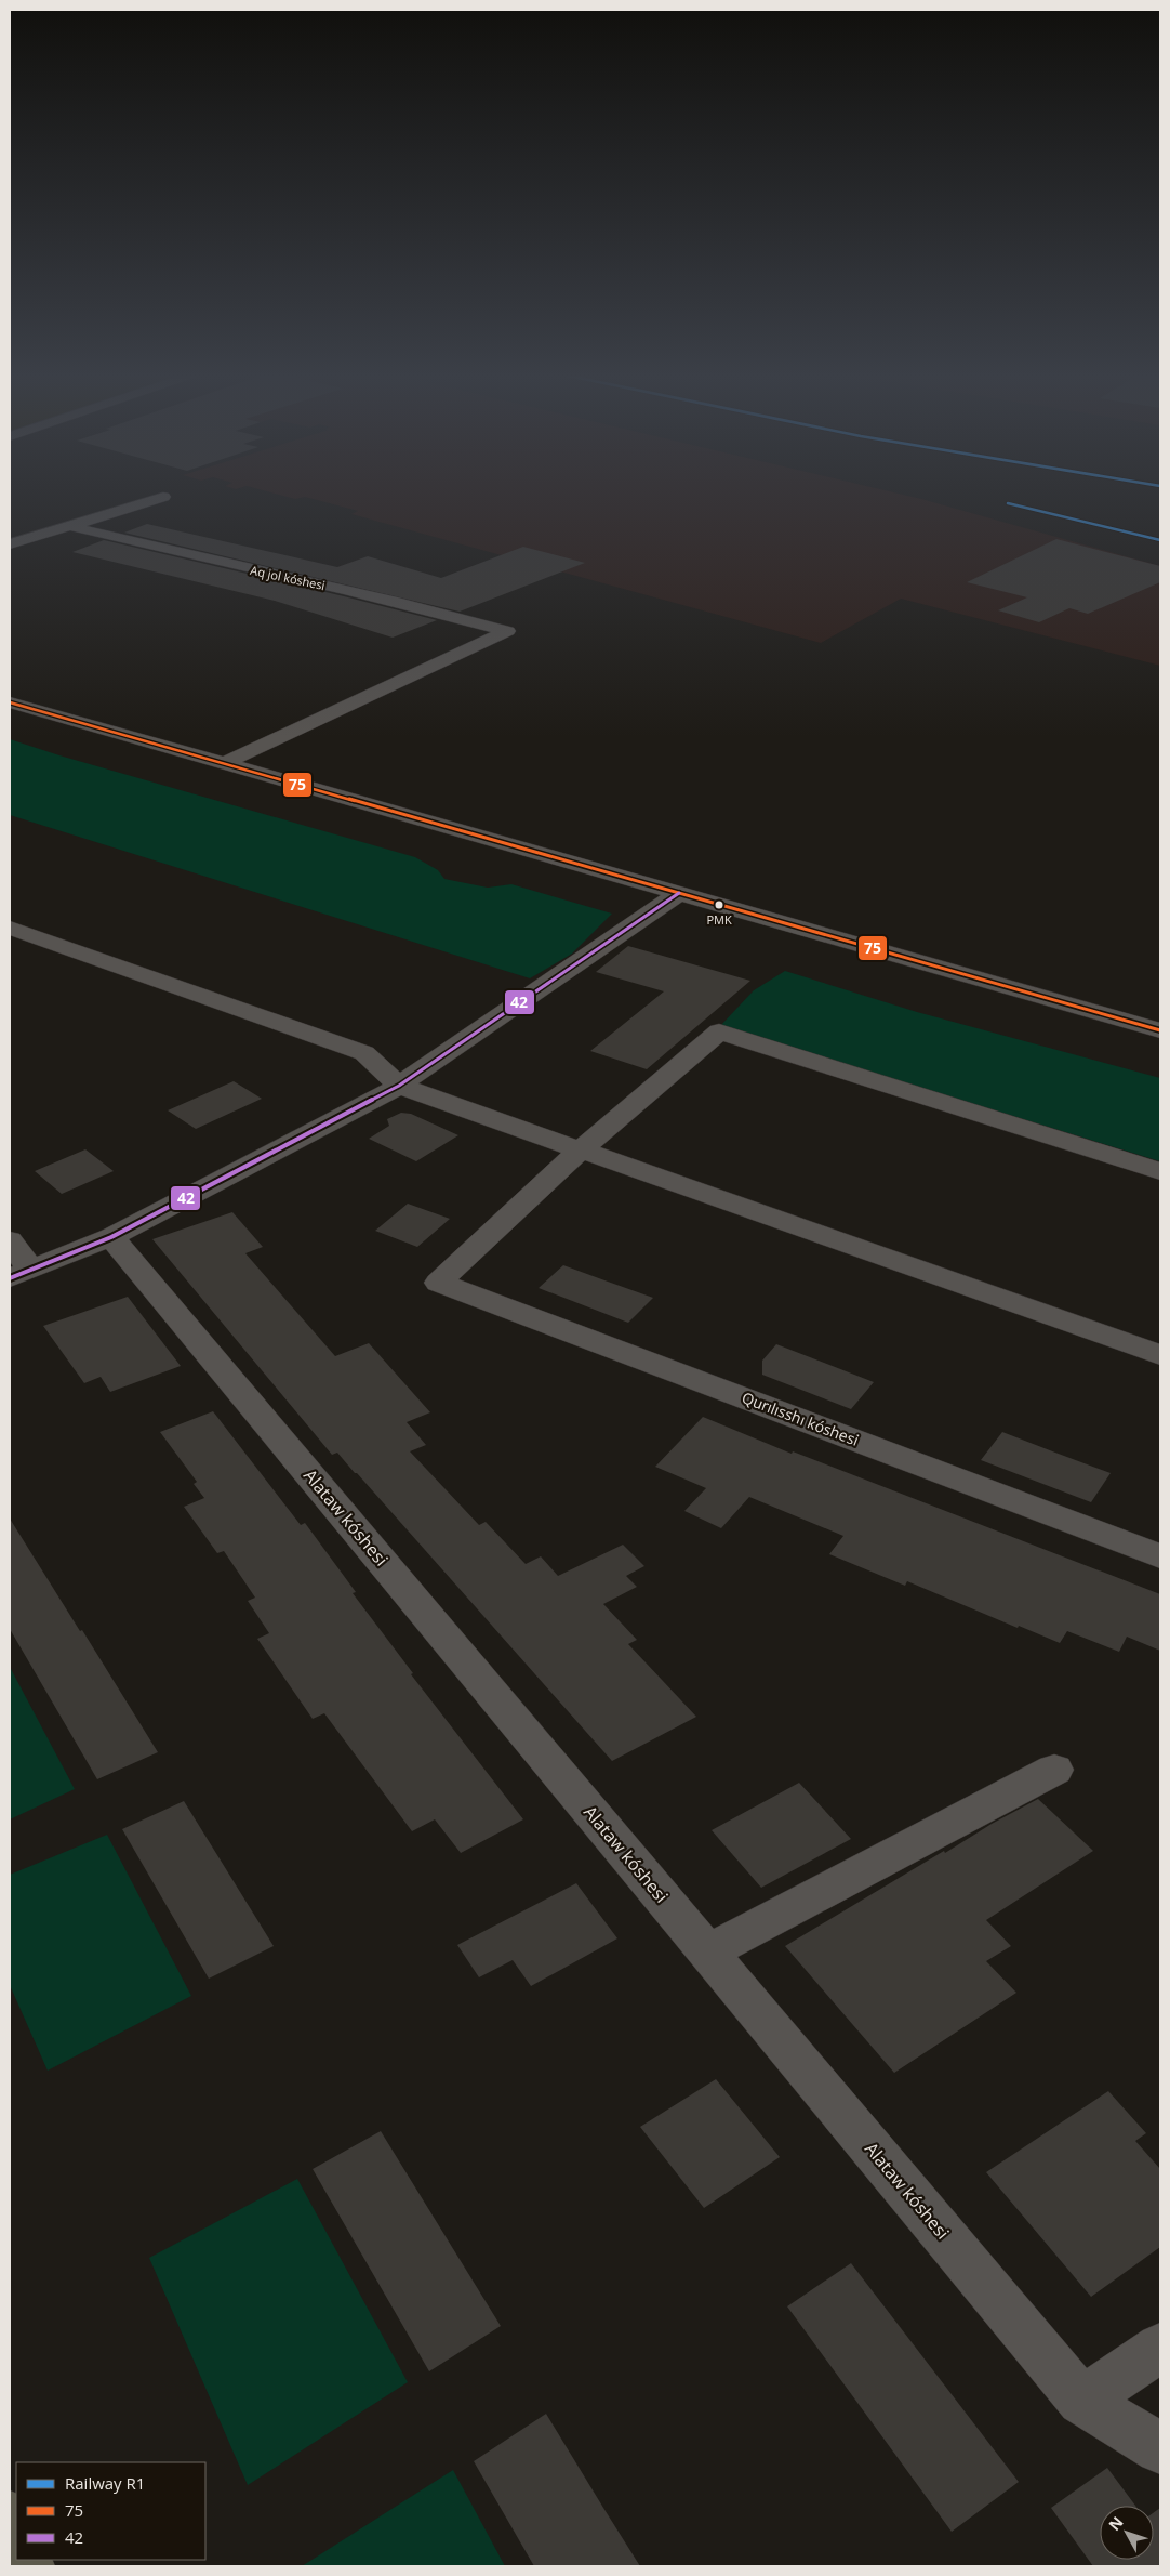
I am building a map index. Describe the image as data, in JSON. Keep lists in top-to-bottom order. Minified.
{"streets":{"street":["Aq jol kóshesi","Qurılısshı kóshesi","Alataw kóshesi"]},"places":["PMK"],"lines":["rail line R1","transit line 75","transit line 42"],"legend":["Railway R1","75","42"],"north":"top left"}
